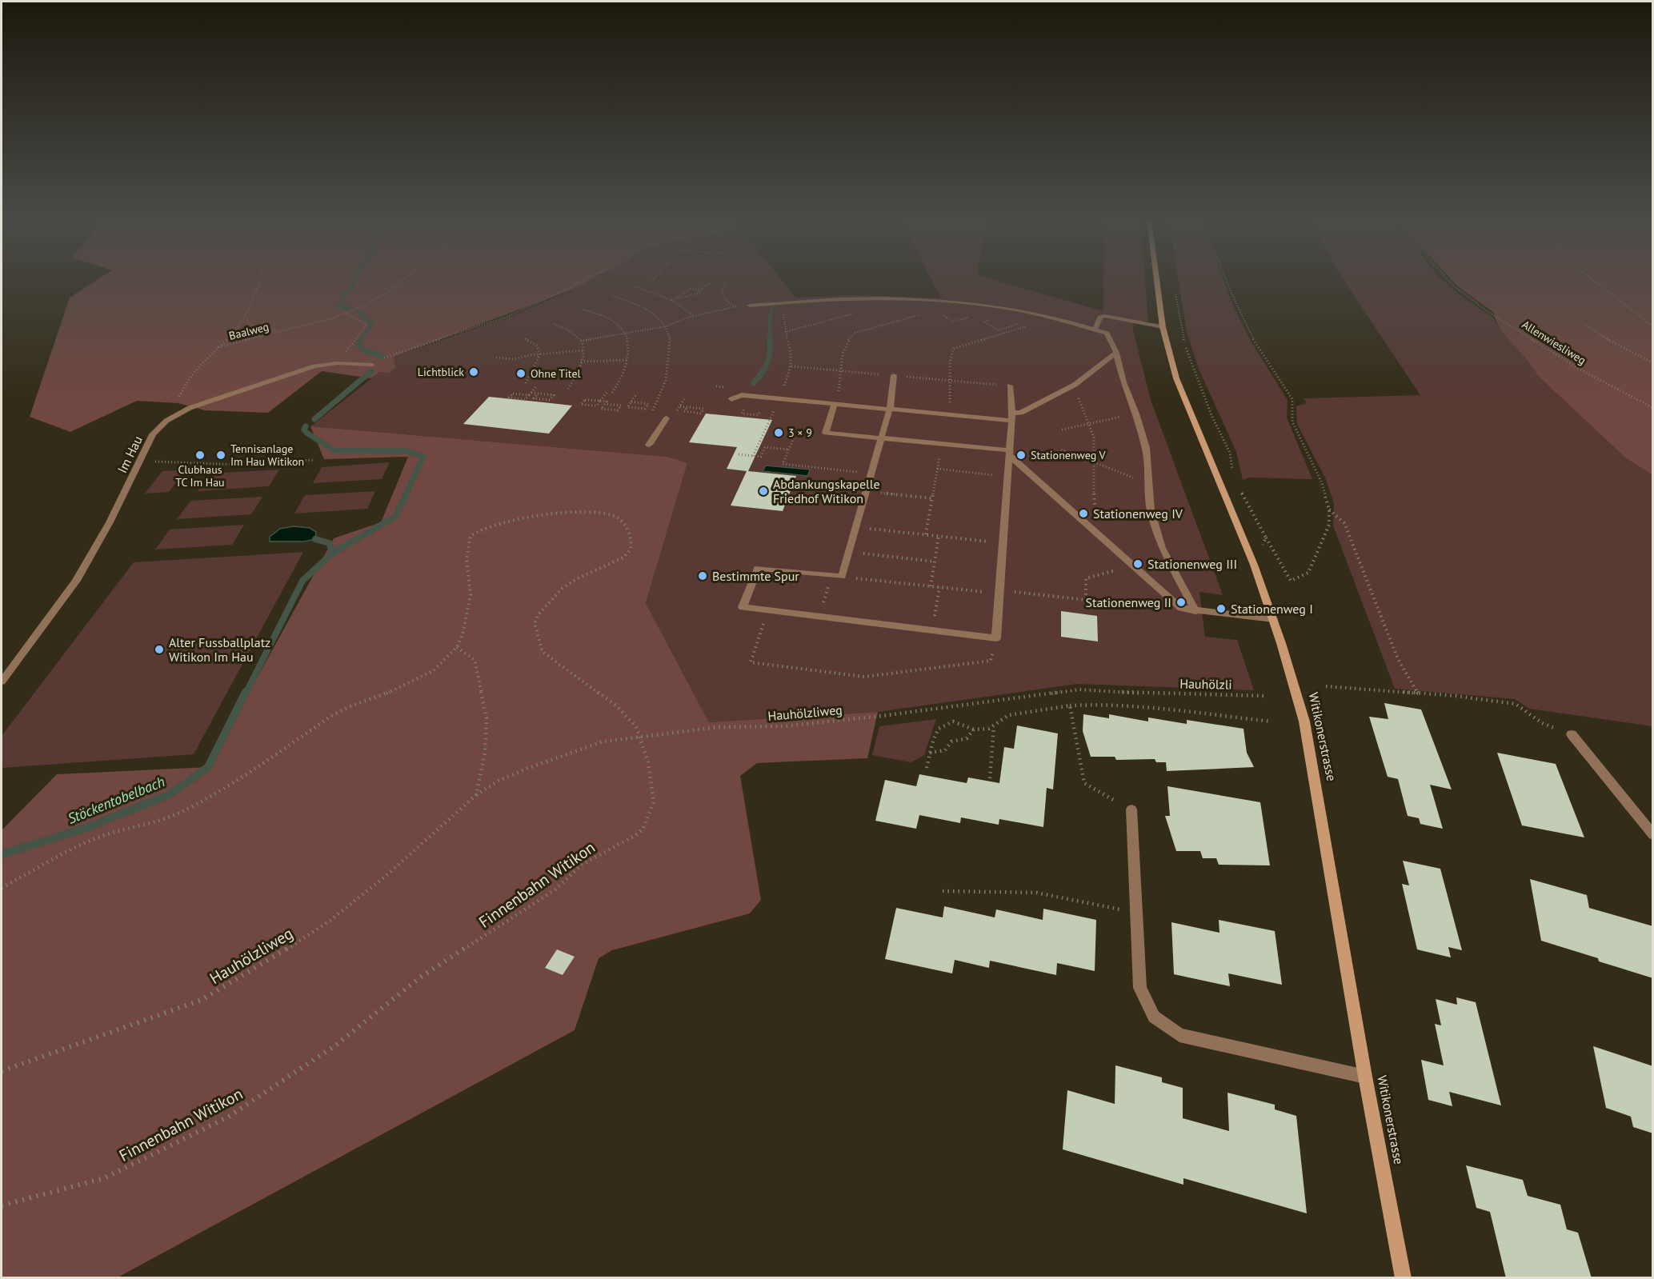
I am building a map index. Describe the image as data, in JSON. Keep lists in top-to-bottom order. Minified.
{"streets":{"main road":["Witikonerstrasse"],"street":["Im Hau"],"path":["Baalweg","Allenwiesliweg","Hauhölzli","Hauhölzliweg","Finnenbahn Witikon"]},"crossings":[["Hauhölzli","Hauhölzliweg"],["Hauhölzliweg","Finnenbahn Witikon"]],"water":["Stöckentobelbach"],"places":["Lichtblick","Ohne Titel","3 × 9","Clubhaus TC Im Hau","Tennisanlage Im Hau Witikon","Stationenweg V","Abdankungskapelle Friedhof Witikon","Stationenweg IV","Stationenweg III","Bestimmte Spur","Stationenweg II","Stationenweg I","Alter Fussballplatz Witikon Im Hau"]}
